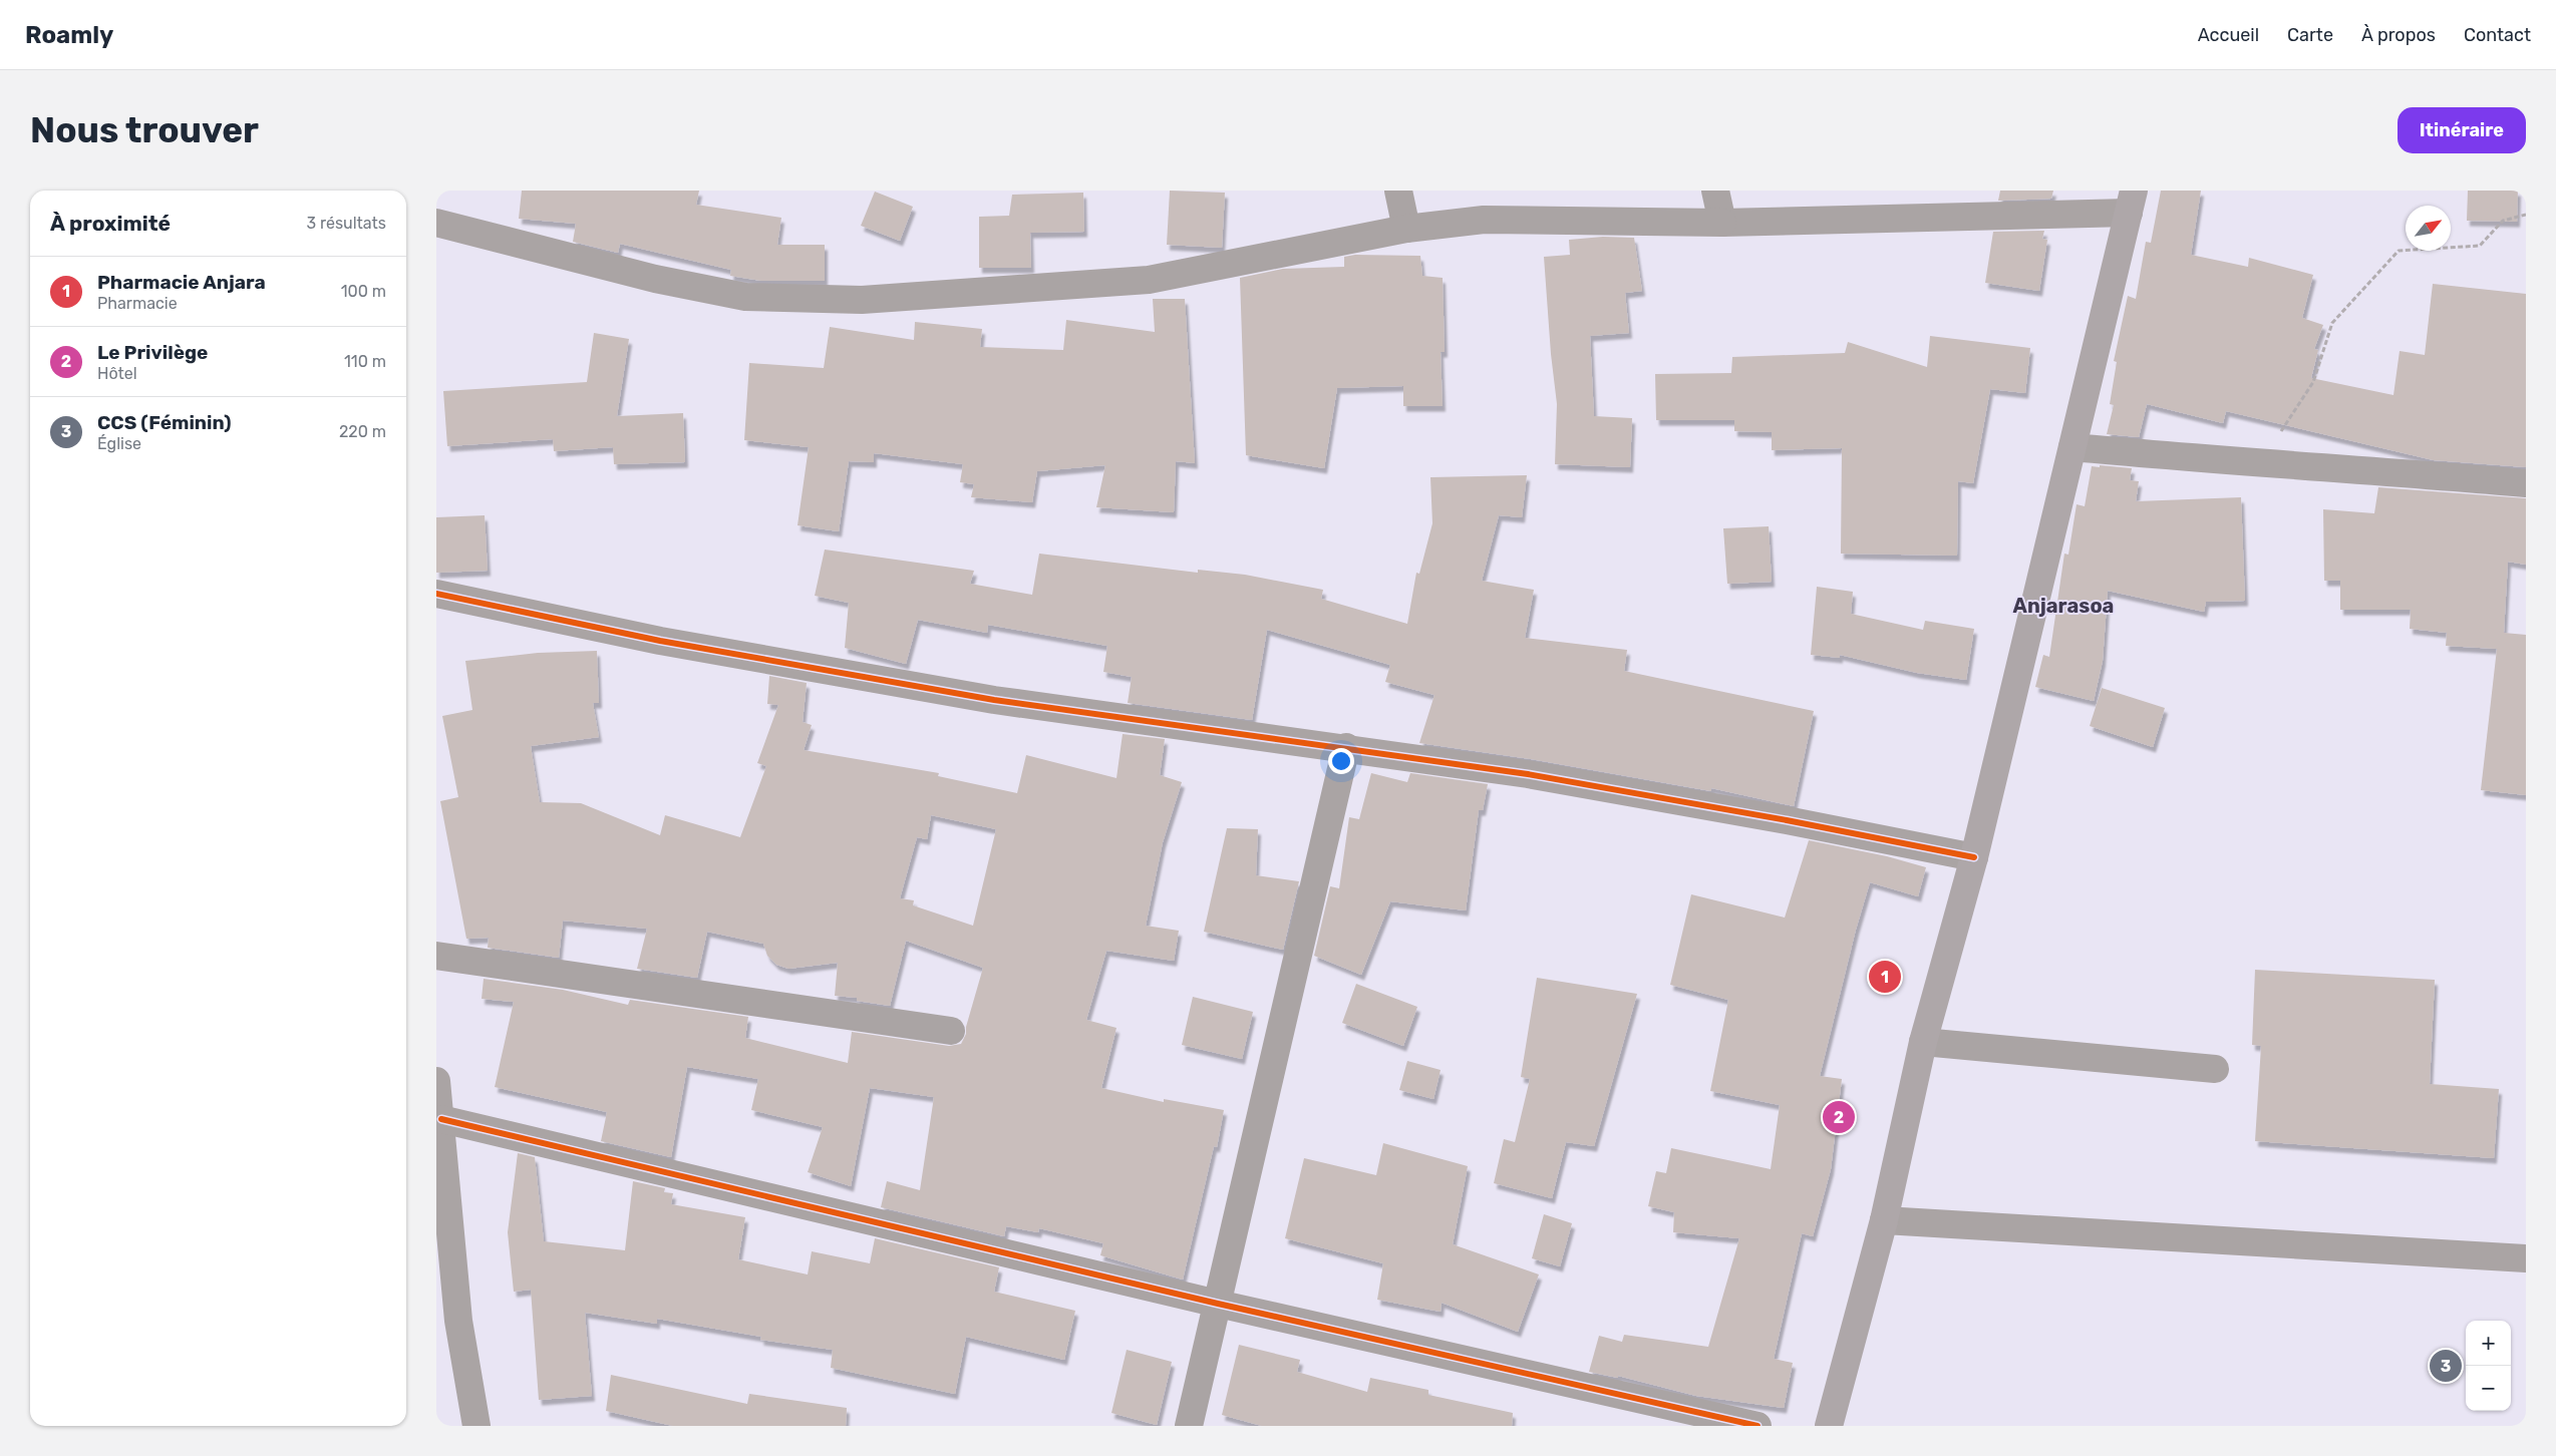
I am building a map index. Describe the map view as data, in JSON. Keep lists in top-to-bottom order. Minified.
{"districts":["Anjarasoa"],"north":"top right","page":{"header":"Roamly","nav":["Accueil","Carte","À propos","Contact"],"buttons":"Itinéraire","title":"Nous trouver","heading":["À proximité","3 résultats"],"list":[{"mark":"1","name":"Pharmacie Anjara","note":"Pharmacie","value":"100 m"},{"mark":"2","name":"Le Privilège","note":"Hôtel","value":"110 m"},{"mark":"3","name":"CCS (Féminin)","note":"Église","value":"220 m"}],"pins":["1","2","3"],"map_buttons":["+","−"]}}
